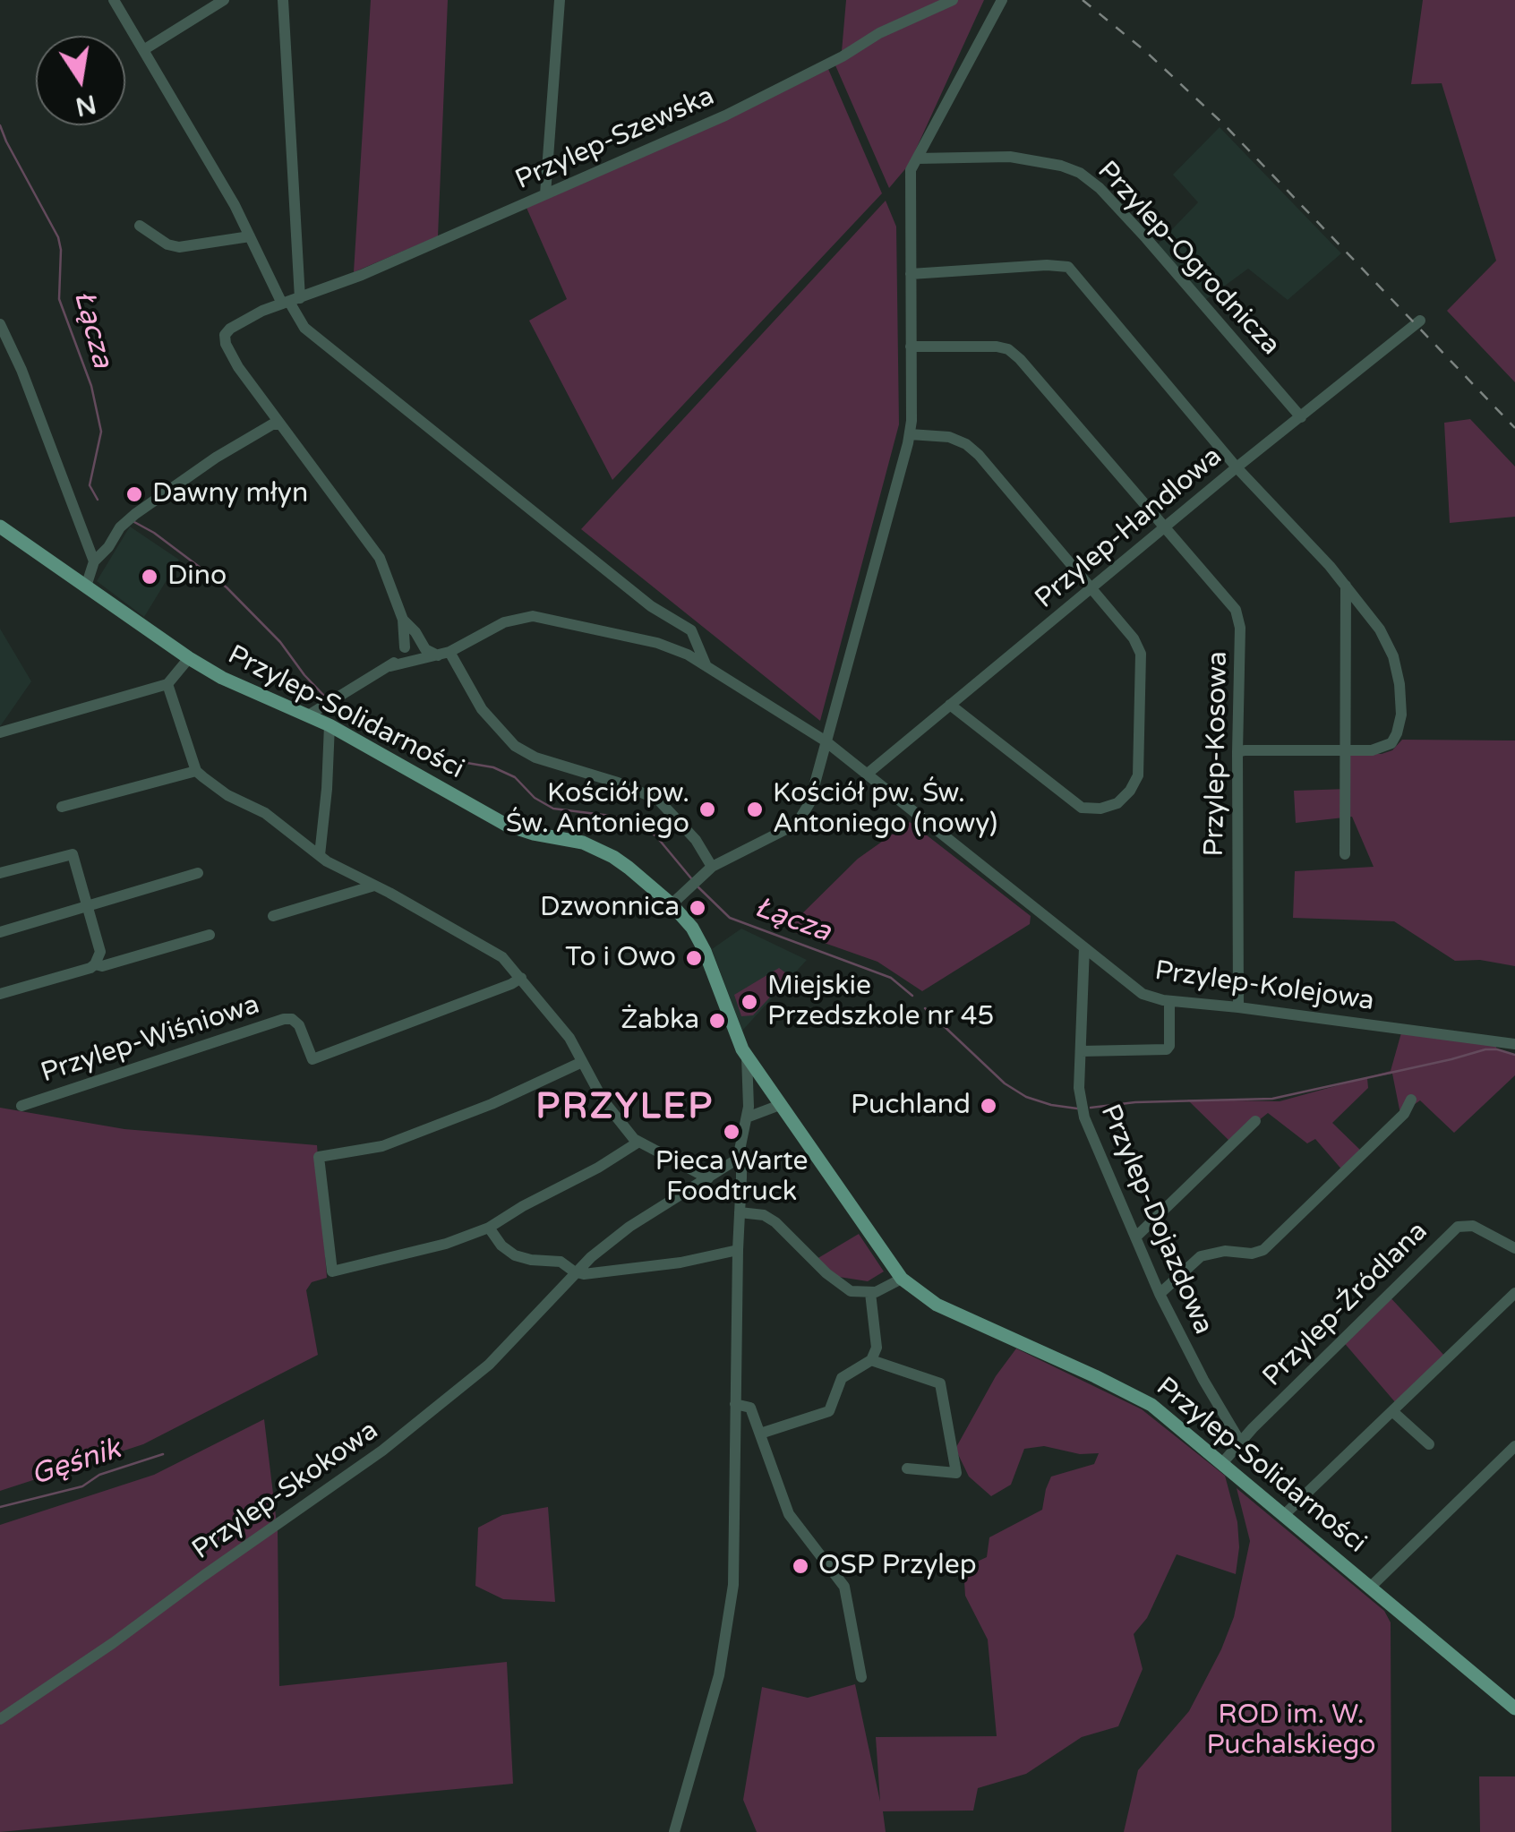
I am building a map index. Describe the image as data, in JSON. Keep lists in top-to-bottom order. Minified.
{"streets":{"main road":["Przylep-Solidarności"],"street":["Przylep-Szewska","Przylep-Ogrodnicza","Przylep-Handlowa","Przylep-Kosowa","Przylep-Kolejowa","Przylep-Wiśniowa","Przylep-Dojazdowa","Przylep-Źródlana","Przylep-Skokowa"]},"crossings":[["Przylep-Ogrodnicza","Przylep-Handlowa"],["Przylep-Handlowa","Przylep-Kosowa"],["Przylep-Handlowa","Przylep-Kolejowa"],["Przylep-Solidarności","Przylep-Źródlana"],["Przylep-Kosowa","Przylep-Kolejowa"],["Przylep-Kolejowa","Przylep-Dojazdowa"],["Przylep-Dojazdowa","Przylep-Źródlana"]],"districts":["PRZYLEP"],"water":["Łącza","Gęśnik"],"parks":["ROD im. W. Puchalskiego"],"places":["Dawny młyn","Dino","Kościół pw. Św. Antoniego","Kościół pw. Św. Antoniego (nowy)","Dzwonnica","To i Owo","Miejskie Przedszkole nr 45","Żabka","Puchland","Pieca Warte Foodtruck","OSP Przylep"],"north":"bottom"}
